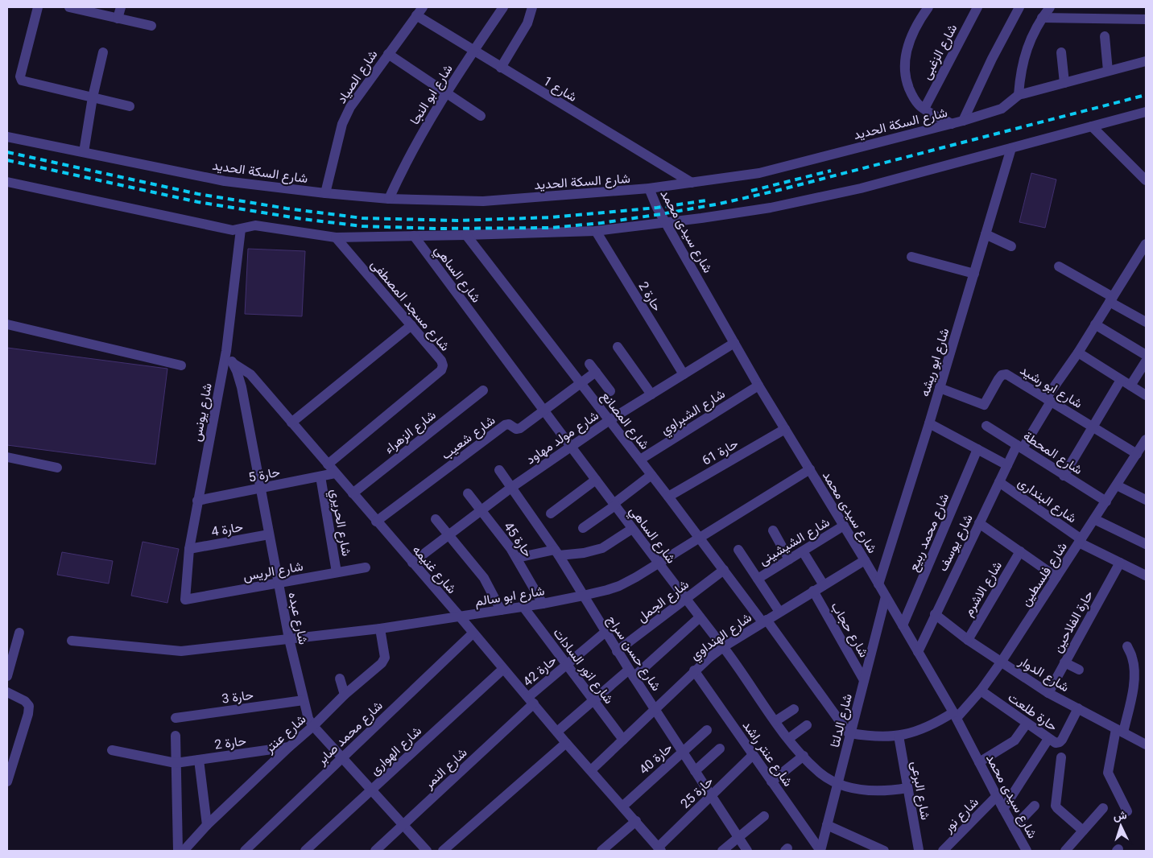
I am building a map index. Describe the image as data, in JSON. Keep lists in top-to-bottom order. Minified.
{"streets":{"street":["شارع الزغبى","شارع الصياد","شارع 1","شارع ابو النجا","شارع السكة الحديد","شارع سيدى محمد","شارع الساهي","حارة 2","شارع مسجد المصطفى","شارع ابو ريشه","شارع ابو رشيد","شارع الشبراوي","شارع يونس","شارع المصانع","شارع الزهراء","شارع شعيب","شارع مولد مهاود","حارة 61","شارع المحطة","حارة 5","شارع البندارى","شارع الحريري","حارة 4","شارع محمد ربيع","حارة 45","شارع الشيشينى","شارع يوسف","شارع غنيمه","شارع الريس","شارع فلسطين","شارع الاشرم","شارع ابو سالم","شارع الجمل","شارع عبده","حارة الفلاحين","شارع حجاب","شارع الهنداوي","شارع حسن سراج","شارع انور السادات","حارة 42","شارع الدوار","حارة 3","حارة طلعت","شارع الدلتا","شارع محمد صابر","شارع عنتر","شارع الهوارى","شارع عنتر راشد","حارة 40","شارع النمر","شارع البرعى","حارة 25","شارع نور"]},"crossings":[["شارع الصياد","شارع 1"],["شارع الصياد","شارع السكة الحديد"],["شارع 1","شارع ابو النجا"],["شارع 1","شارع السكة الحديد"],["شارع ابو النجا","شارع السكة الحديد"],["شارع السكة الحديد","شارع سيدى محمد"],["شارع سيدى محمد","شارع ابو ريشه"],["شارع سيدى محمد","شارع الشبراوي"],["شارع سيدى محمد","شارع مولد مهاود"],["شارع سيدى محمد","حارة 61"],["شارع سيدى محمد","شارع محمد ربيع"],["شارع سيدى محمد","شارع الشيشينى"],["شارع سيدى محمد","شارع يوسف"],["شارع سيدى محمد","شارع فلسطين"],["شارع سيدى محمد","شارع ابو سالم"],["شارع سيدى محمد","شارع الهنداوي"],["شارع سيدى محمد","شارع الدلتا"],["شارع سيدى محمد","شارع نور"],["شارع الساهي","شارع شعيب"],["شارع الساهي","شارع مولد مهاود"],["شارع الساهي","شارع ابو سالم"],["شارع الساهي","شارع الجمل"],["شارع الساهي","شارع الهنداوي"],["شارع الساهي","شارع الدلتا"],["شارع الساهي","شارع البرعى"],["حارة 2","شارع مولد مهاود"],["حارة 2","شارع عنتر"],["شارع مسجد المصطفى","شارع غنيمه"],["شارع ابو ريشه","شارع ابو رشيد"],["شارع ابو رشيد","شارع يوسف"],["شارع ابو رشيد","شارع فلسطين"],["شارع الشبراوي","شارع المصانع"],["شارع يونس","حارة 5"],["شارع يونس","حارة 4"],["شارع يونس","شارع الريس"],["شارع يونس","شارع عبده"],["شارع المصانع","شارع شعيب"],["شارع المصانع","شارع مولد مهاود"],["شارع المصانع","حارة 61"],["شارع المصانع","شارع فلسطين"],["شارع المصانع","شارع ابو سالم"],["شارع المصانع","شارع الجمل"],["شارع المصانع","شارع الهنداوي"],["شارع المصانع","شارع الدلتا"],["شارع الزهراء","شارع غنيمه"],["شارع شعيب","شارع غنيمه"],["شارع مولد مهاود","حارة 45"],["شارع مولد مهاود","شارع غنيمه"],["شارع مولد مهاود","شارع حسن سراج"],["شارع المحطة","شارع يوسف"],["شارع المحطة","شارع فلسطين"],["حارة 5","شارع الحريري"],["حارة 5","شارع غنيمه"],["حارة 5","شارع عبده"],["شارع البندارى","شارع يوسف"],["شارع البندارى","شارع فلسطين"],["شارع البندارى","حارة الفلاحين"],["شارع الحريري","شارع الريس"],["حارة 4","شارع عبده"],["حارة 45","شارع ابو سالم"],["شارع يوسف","شارع الدوار"],["شارع غنيمه","شارع ابو سالم"],["شارع غنيمه","شارع عبده"],["شارع غنيمه","شارع الهنداوي"],["شارع غنيمه","حارة 42"],["شارع غنيمه","شارع محمد صابر"],["شارع غنيمه","شارع الهوارى"],["شارع غنيمه","حارة 40"],["شارع غنيمه","شارع النمر"],["شارع غنيمه","حارة 25"],["شارع الريس","شارع عبده"],["شارع فلسطين","شارع الدوار"],["شارع فلسطين","حارة طلعت"],["شارع فلسطين","شارع الدلتا"],["شارع فلسطين","شارع البرعى"],["شارع الاشرم","شارع الدوار"],["شارع ابو سالم","شارع عبده"],["شارع ابو سالم","شارع حسن سراج"],["شارع ابو سالم","شارع انور السادات"],["شارع ابو سالم","شارع عنتر"],["شارع الجمل","شارع حسن سراج"],["شارع عبده","حارة 3"],["شارع عبده","شارع محمد صابر"],["شارع عبده","شارع عنتر"],["شارع عبده","شارع الهوارى"],["شارع عبده","شارع النمر"],["حارة الفلاحين","شارع الدوار"],["شارع حجاب","شارع الهنداوي"],["شارع حجاب","شارع الدلتا"],["شارع الهنداوي","شارع حسن سراج"],["شارع الهنداوي","شارع انور السادات"],["شارع الهنداوي","شارع عنتر راشد"],["شارع حسن سراج","حارة 42"],["شارع حسن سراج","حارة 40"],["شارع حسن سراج","حارة 25"],["شارع انور السادات","حارة 42"],["حارة 42","شارع النمر"],["شارع الدوار","حارة طلعت"],["شارع الدلتا","شارع عنتر راشد"],["شارع عنتر راشد","حارة 25"]],"north":"top"}
